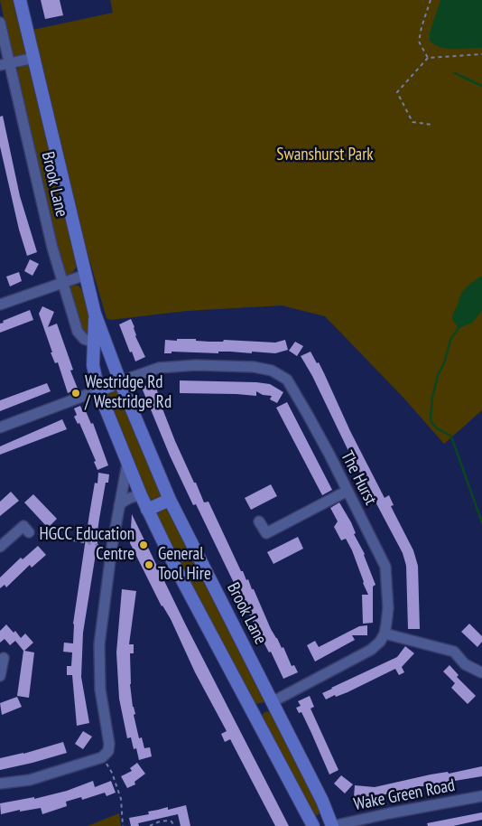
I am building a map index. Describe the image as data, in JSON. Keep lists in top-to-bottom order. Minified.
{"streets":{"main road":["Brook Lane"],"street":["The Hurst","Wake Green Road"]},"crossings":[["Brook Lane","The Hurst"],["Brook Lane","Wake Green Road"]],"parks":["Swanshurst Park"],"places":["Westridge Rd / Westridge Rd","HGCC Education Centre","General Tool Hire"]}
